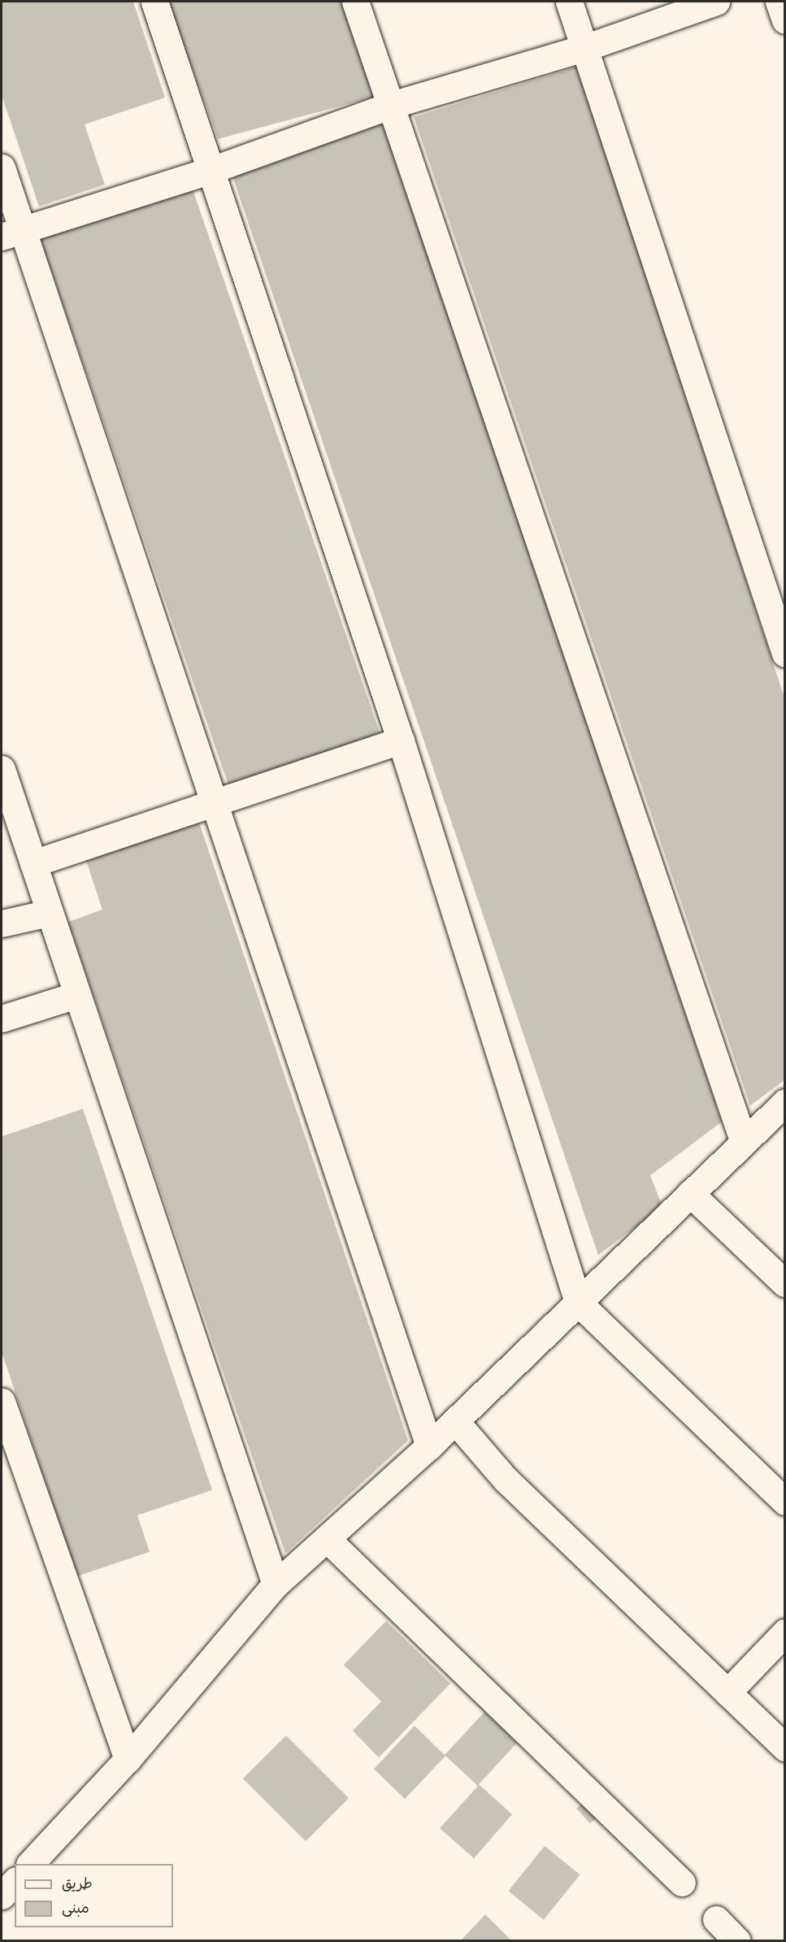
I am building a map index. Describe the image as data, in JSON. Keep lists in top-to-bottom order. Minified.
{"legend":["طريق","مبنى"]}
